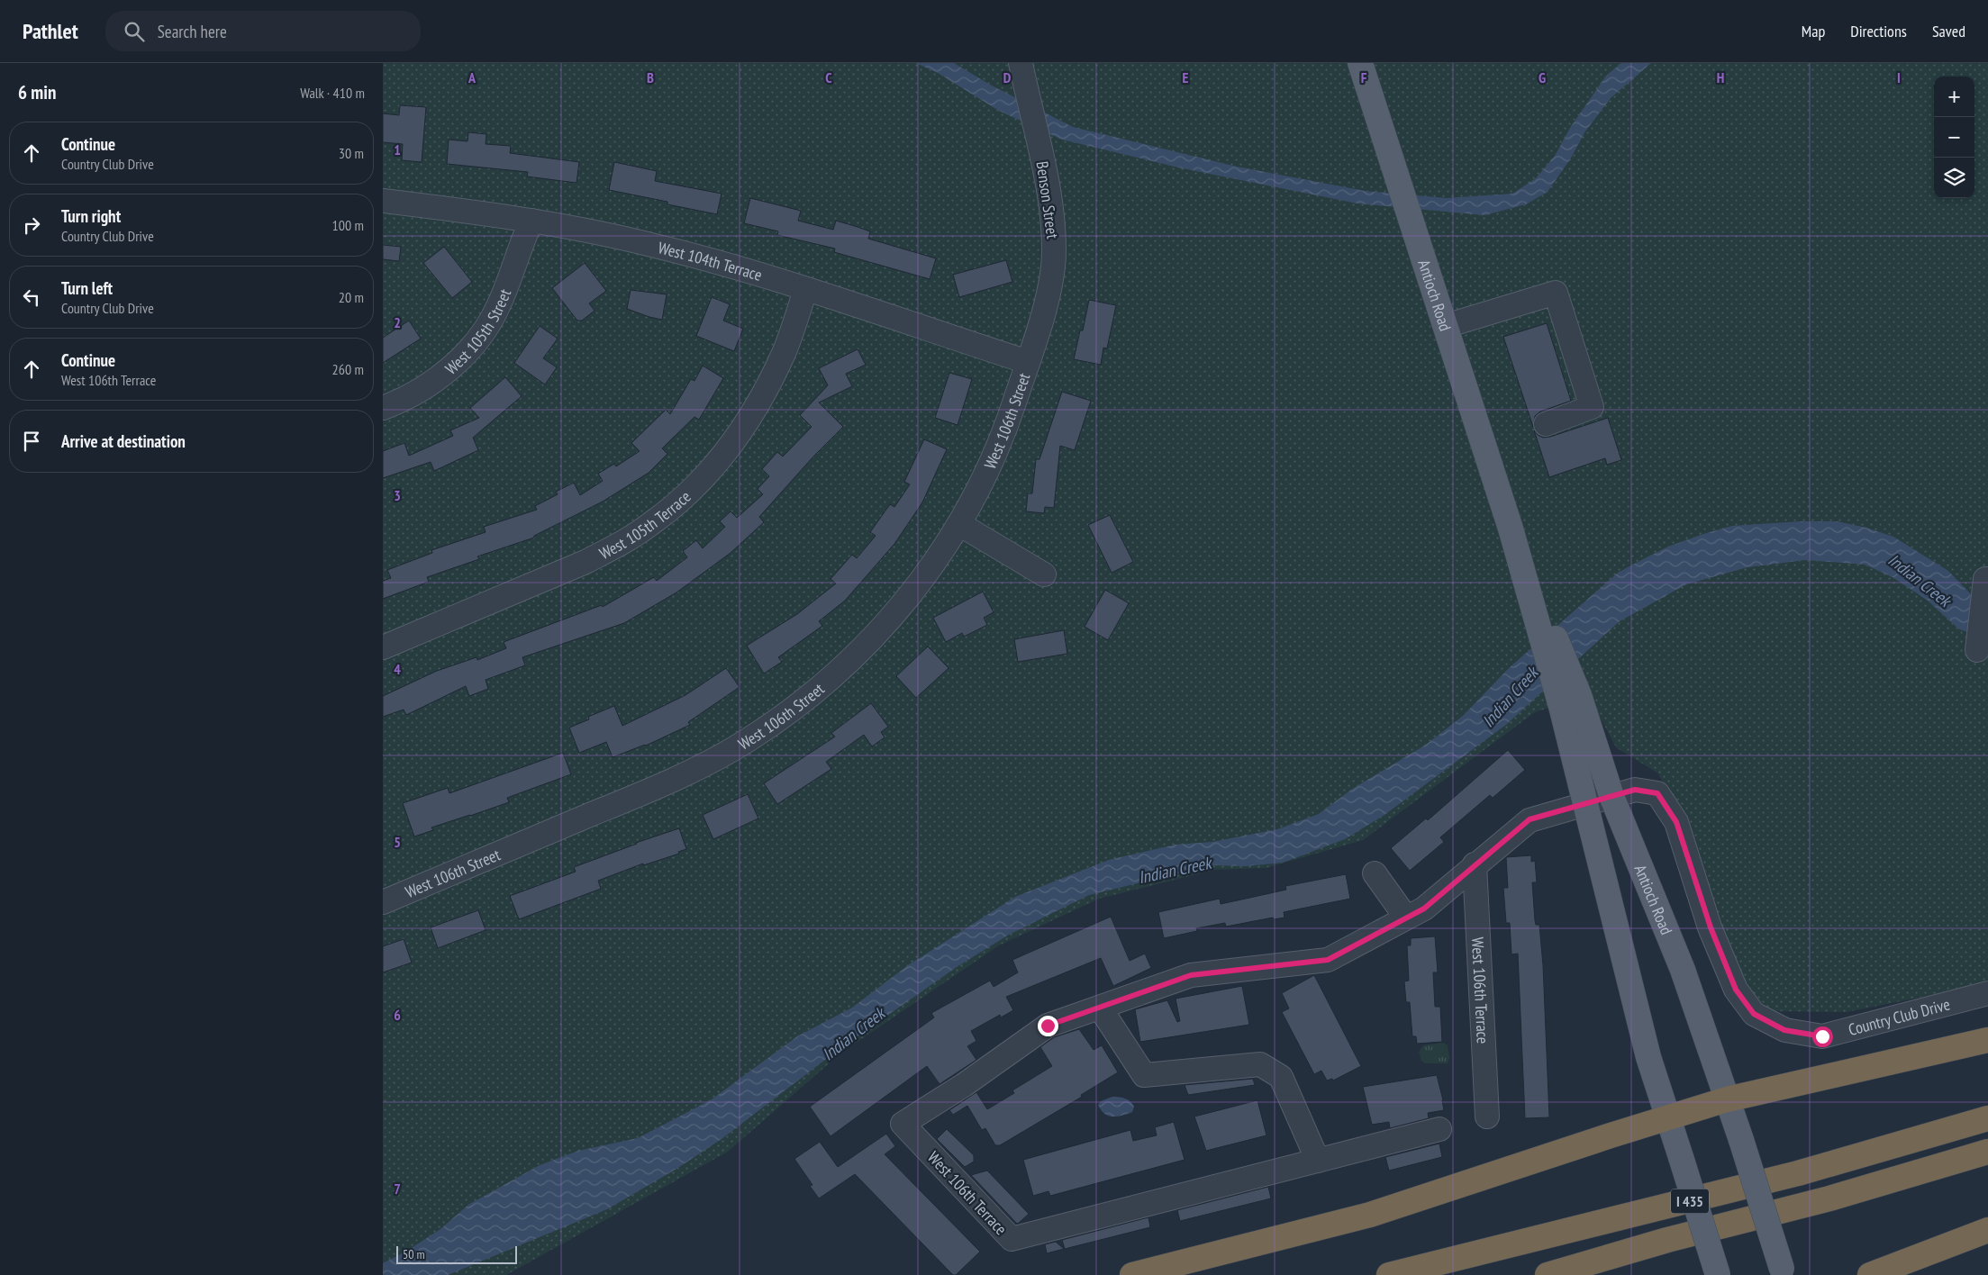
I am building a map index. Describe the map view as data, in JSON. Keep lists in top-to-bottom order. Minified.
{"streets":{"highway":["I 435"],"main road":["Antioch Road"],"street":["Benson Street","West 104th Terrace","West 105th Street","West 106th Street","West 105th Terrace","West 106th Terrace","Country Club Drive"]},"crossings":[["Benson Street","West 104th Terrace"],["Benson Street","West 106th Street"],["West 104th Terrace","West 105th Street"],["West 104th Terrace","West 106th Street"],["West 104th Terrace","West 105th Terrace"],["Antioch Road","West 106th Terrace"],["Antioch Road","Country Club Drive"],["West 106th Terrace","Country Club Drive"]],"water":["Indian Creek"],"scale_bar":"50 m","page":{"header":"Pathlet","search":"Search here","nav":["Map","Directions","Saved"],"heading":["6 min","Walk · 410 m"],"map_buttons":["+","−"],"list":[["Continue","Country Club Drive","30 m"],["Turn right","Country Club Drive","100 m"],["Turn left","Country Club Drive","20 m"],["Continue","West 106th Terrace","260 m"],"Arrive at destination"],"scale":"50 m"},"grid":{"columns":["A","B","C","D","E","F","G","H","I"],"rows":["1","2","3","4","5","6","7"]}}
